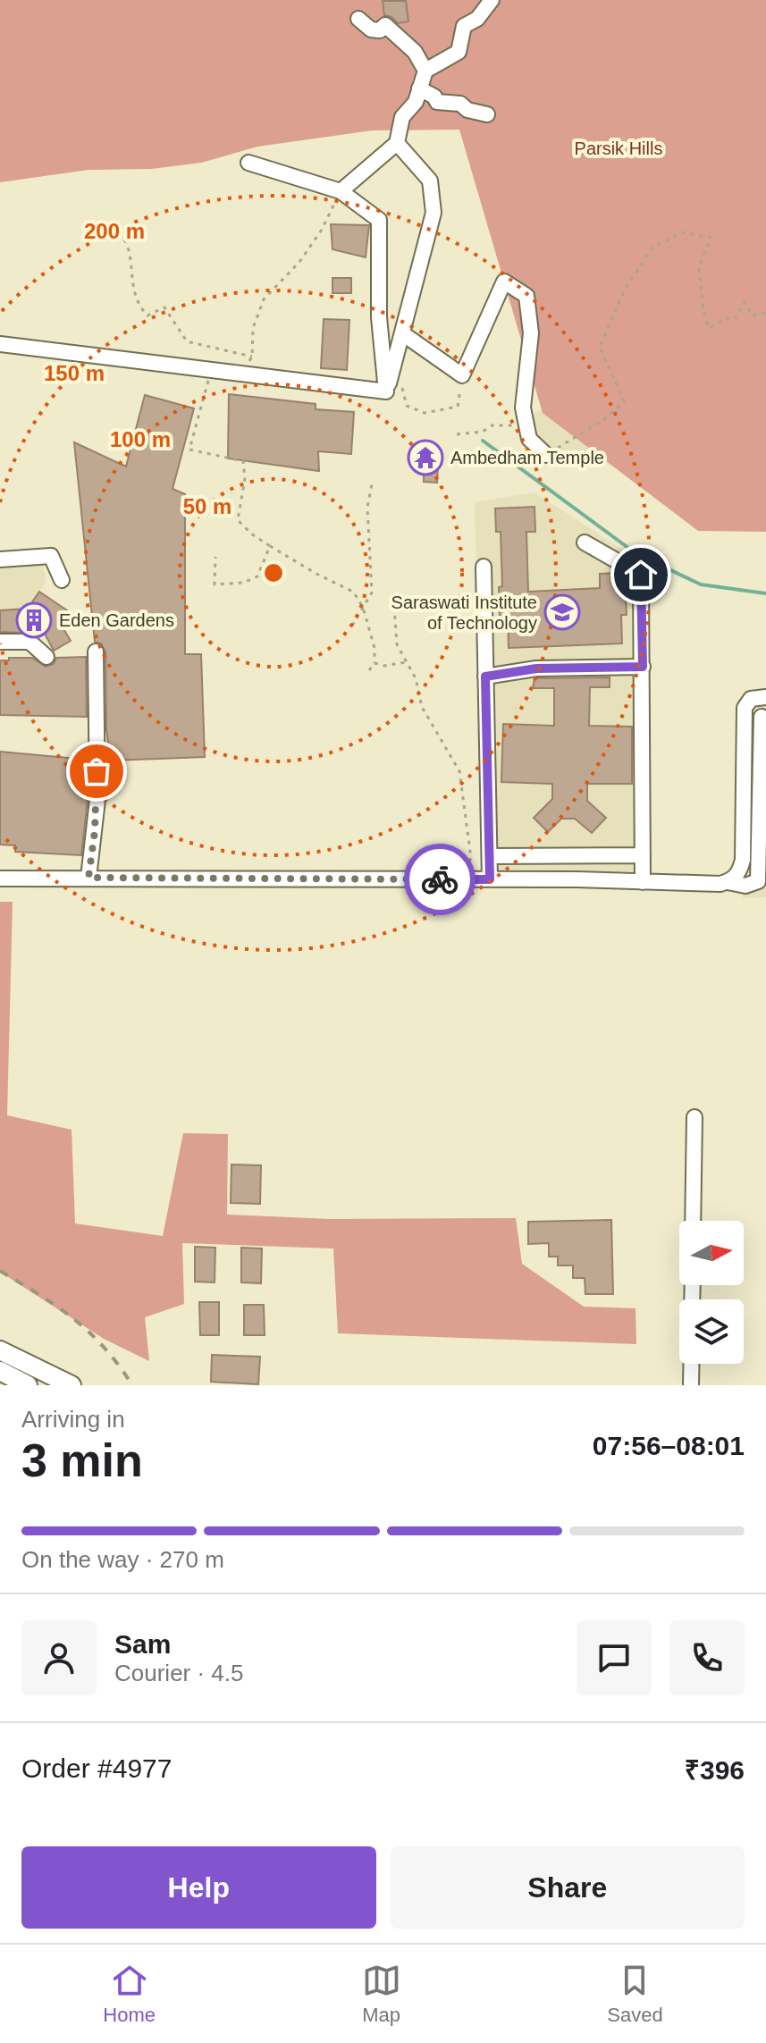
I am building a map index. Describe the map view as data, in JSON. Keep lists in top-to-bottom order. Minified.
{"parks":["Parsik Hills"],"places":{"temple":["Ambedham Temple"],"school or university":["Saraswati Institute of Technology"],"building":["Eden Gardens"]},"north":"right","page":{"heading":["3 min","Arriving in","07:56–08:01"],"panel":["Sam","Courier · 4.5","Order #4977","₹396"],"bar":"On the way · 270 m","buttons":["Help","Share"],"tabs":["Home","Map","Saved"]},"rings":["200 m","150 m","100 m","50 m"]}
